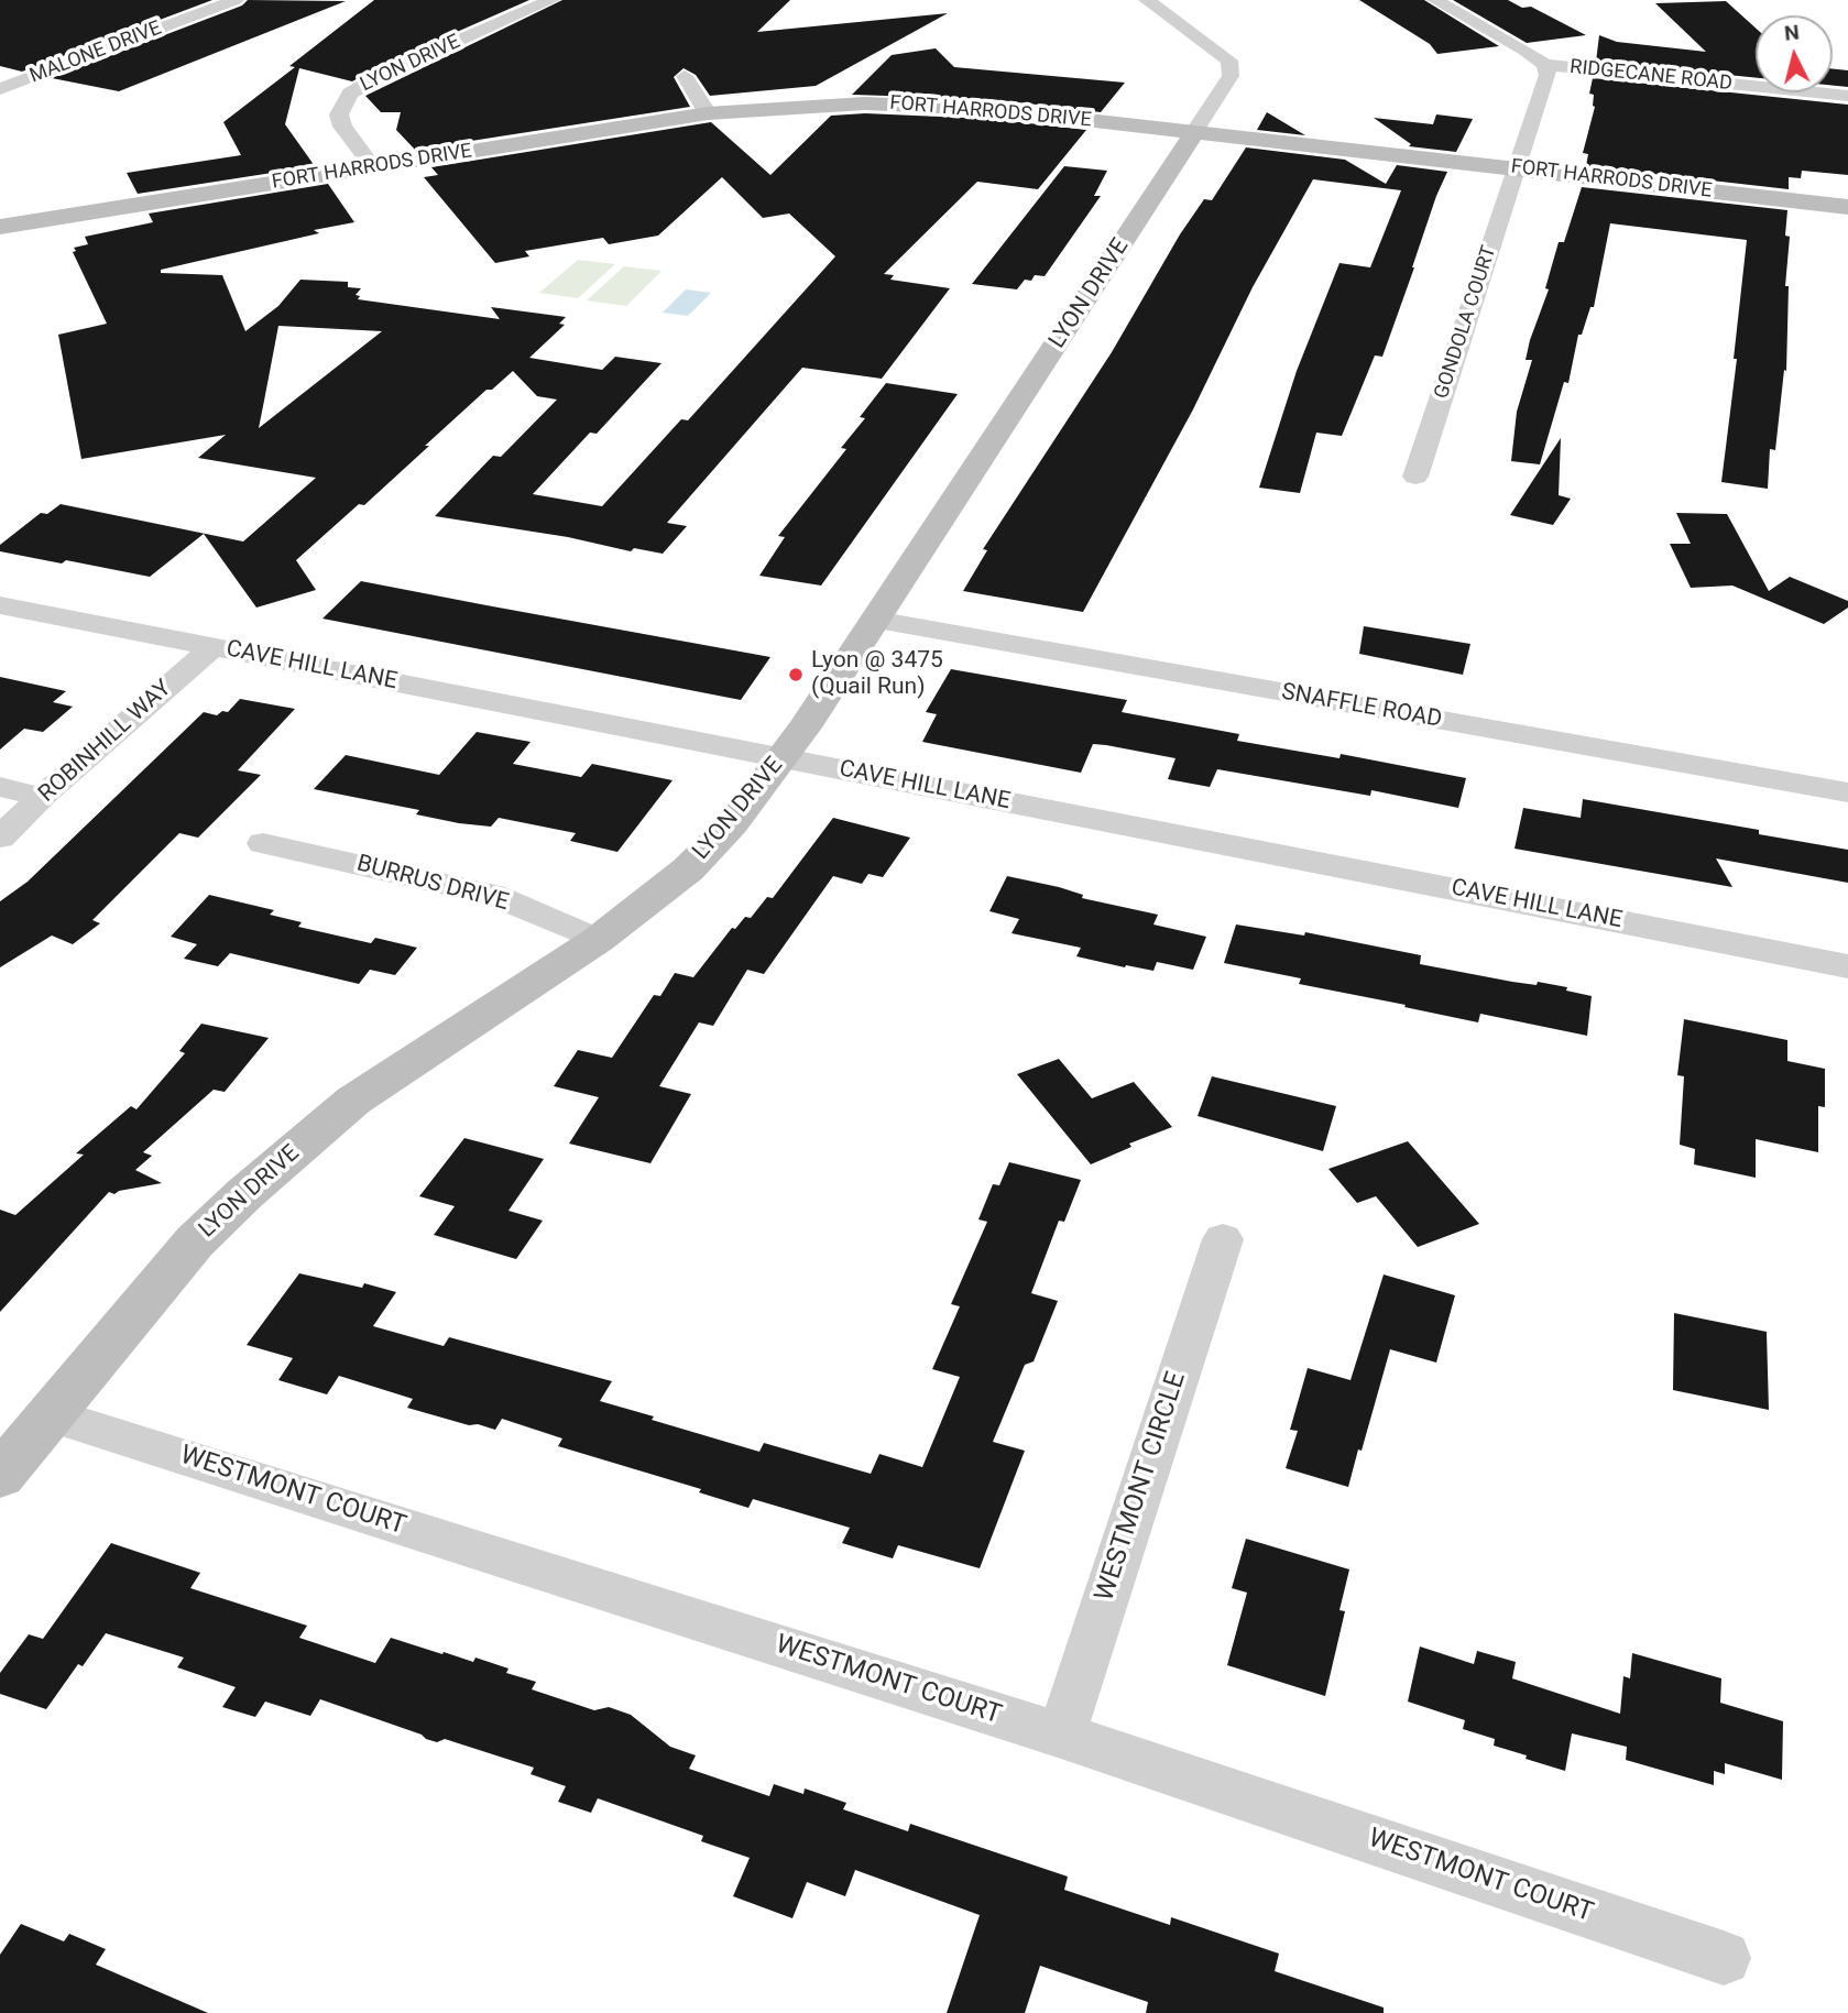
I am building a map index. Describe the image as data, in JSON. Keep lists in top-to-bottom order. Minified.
{"streets":{"street":["MALONE DRIVE","LYON DRIVE","RIDGECANE ROAD","FORT HARRODS DRIVE","GONDOLA COURT","CAVE HILL LANE","SNAFFLE ROAD","ROBINHILL WAY","BURRUS DRIVE","WESTMONT CIRCLE","WESTMONT COURT"]},"crossings":[["LYON DRIVE","FORT HARRODS DRIVE"],["LYON DRIVE","CAVE HILL LANE"],["LYON DRIVE","SNAFFLE ROAD"],["LYON DRIVE","BURRUS DRIVE"],["LYON DRIVE","WESTMONT COURT"],["RIDGECANE ROAD","GONDOLA COURT"],["FORT HARRODS DRIVE","GONDOLA COURT"],["CAVE HILL LANE","ROBINHILL WAY"],["WESTMONT CIRCLE","WESTMONT COURT"]],"places":["Lyon @ 3475 (Quail Run)"],"north":"top"}
